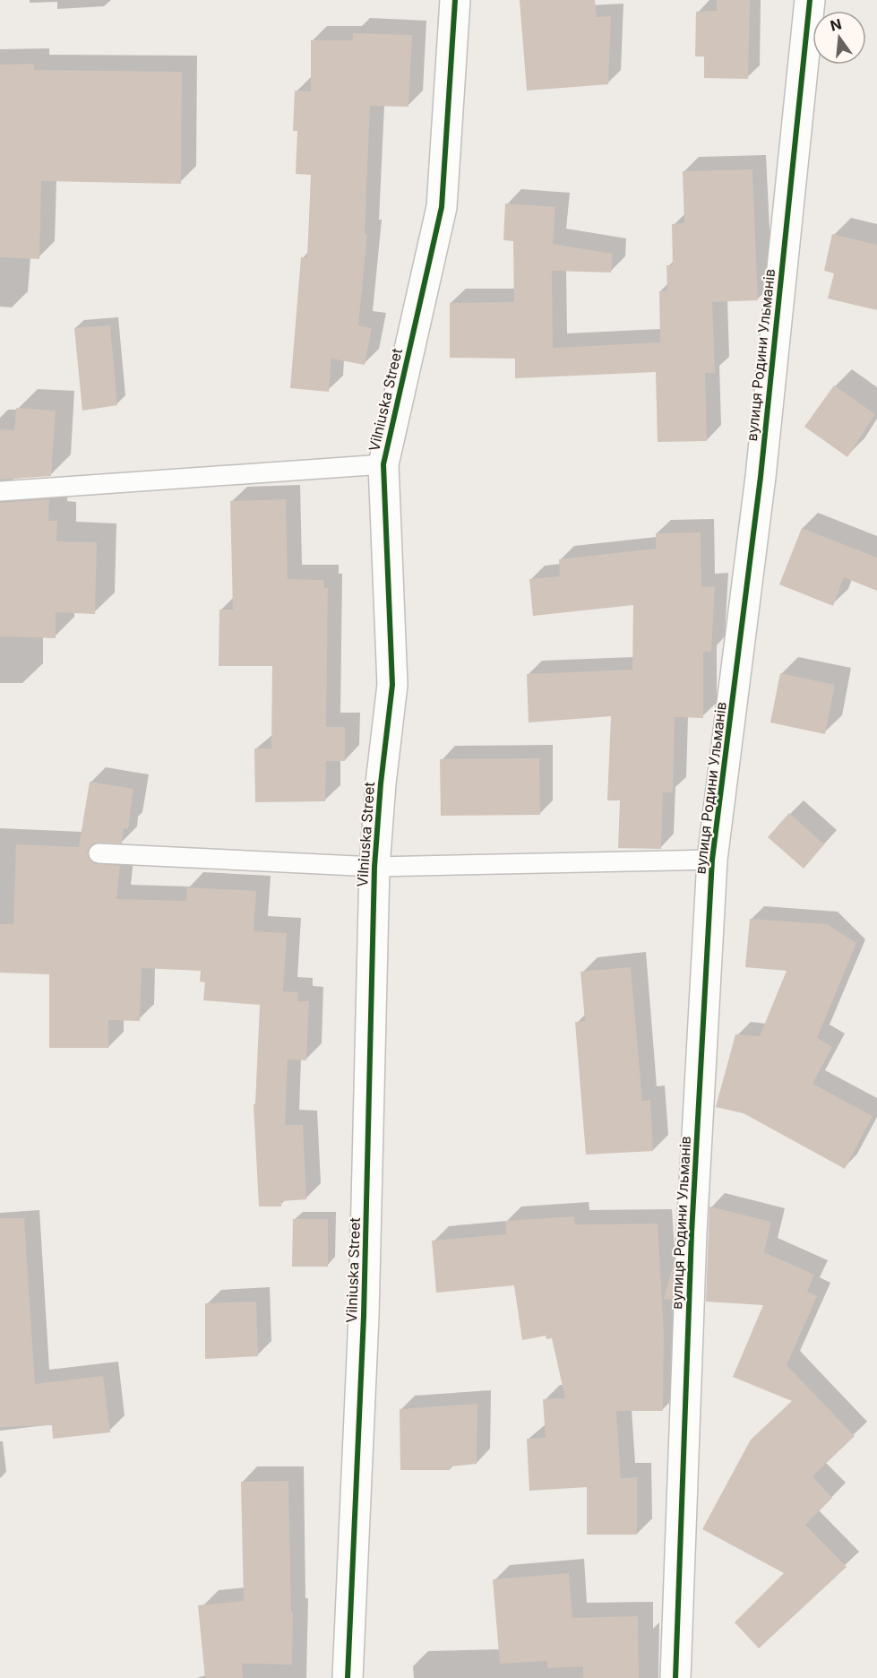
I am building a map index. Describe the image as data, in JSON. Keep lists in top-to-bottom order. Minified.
{"streets":{"street":["вулиця Родини Ульманів","Vilniuska Street"]},"north":"top"}
